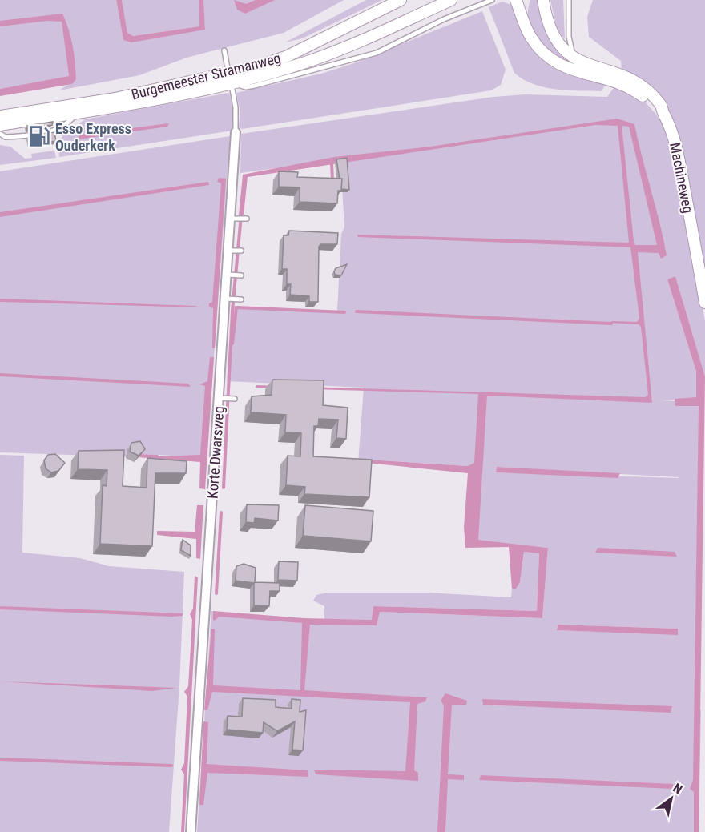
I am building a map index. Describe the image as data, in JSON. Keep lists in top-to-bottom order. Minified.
{"streets":{"main road":["Burgemeester Stramanweg","Machineweg"],"street":["Korte Dwarsweg"]},"crossings":[["Burgemeester Stramanweg","Korte Dwarsweg"]],"places":{"fuel station":["Esso Express Ouderkerk"]},"north":"top right"}
